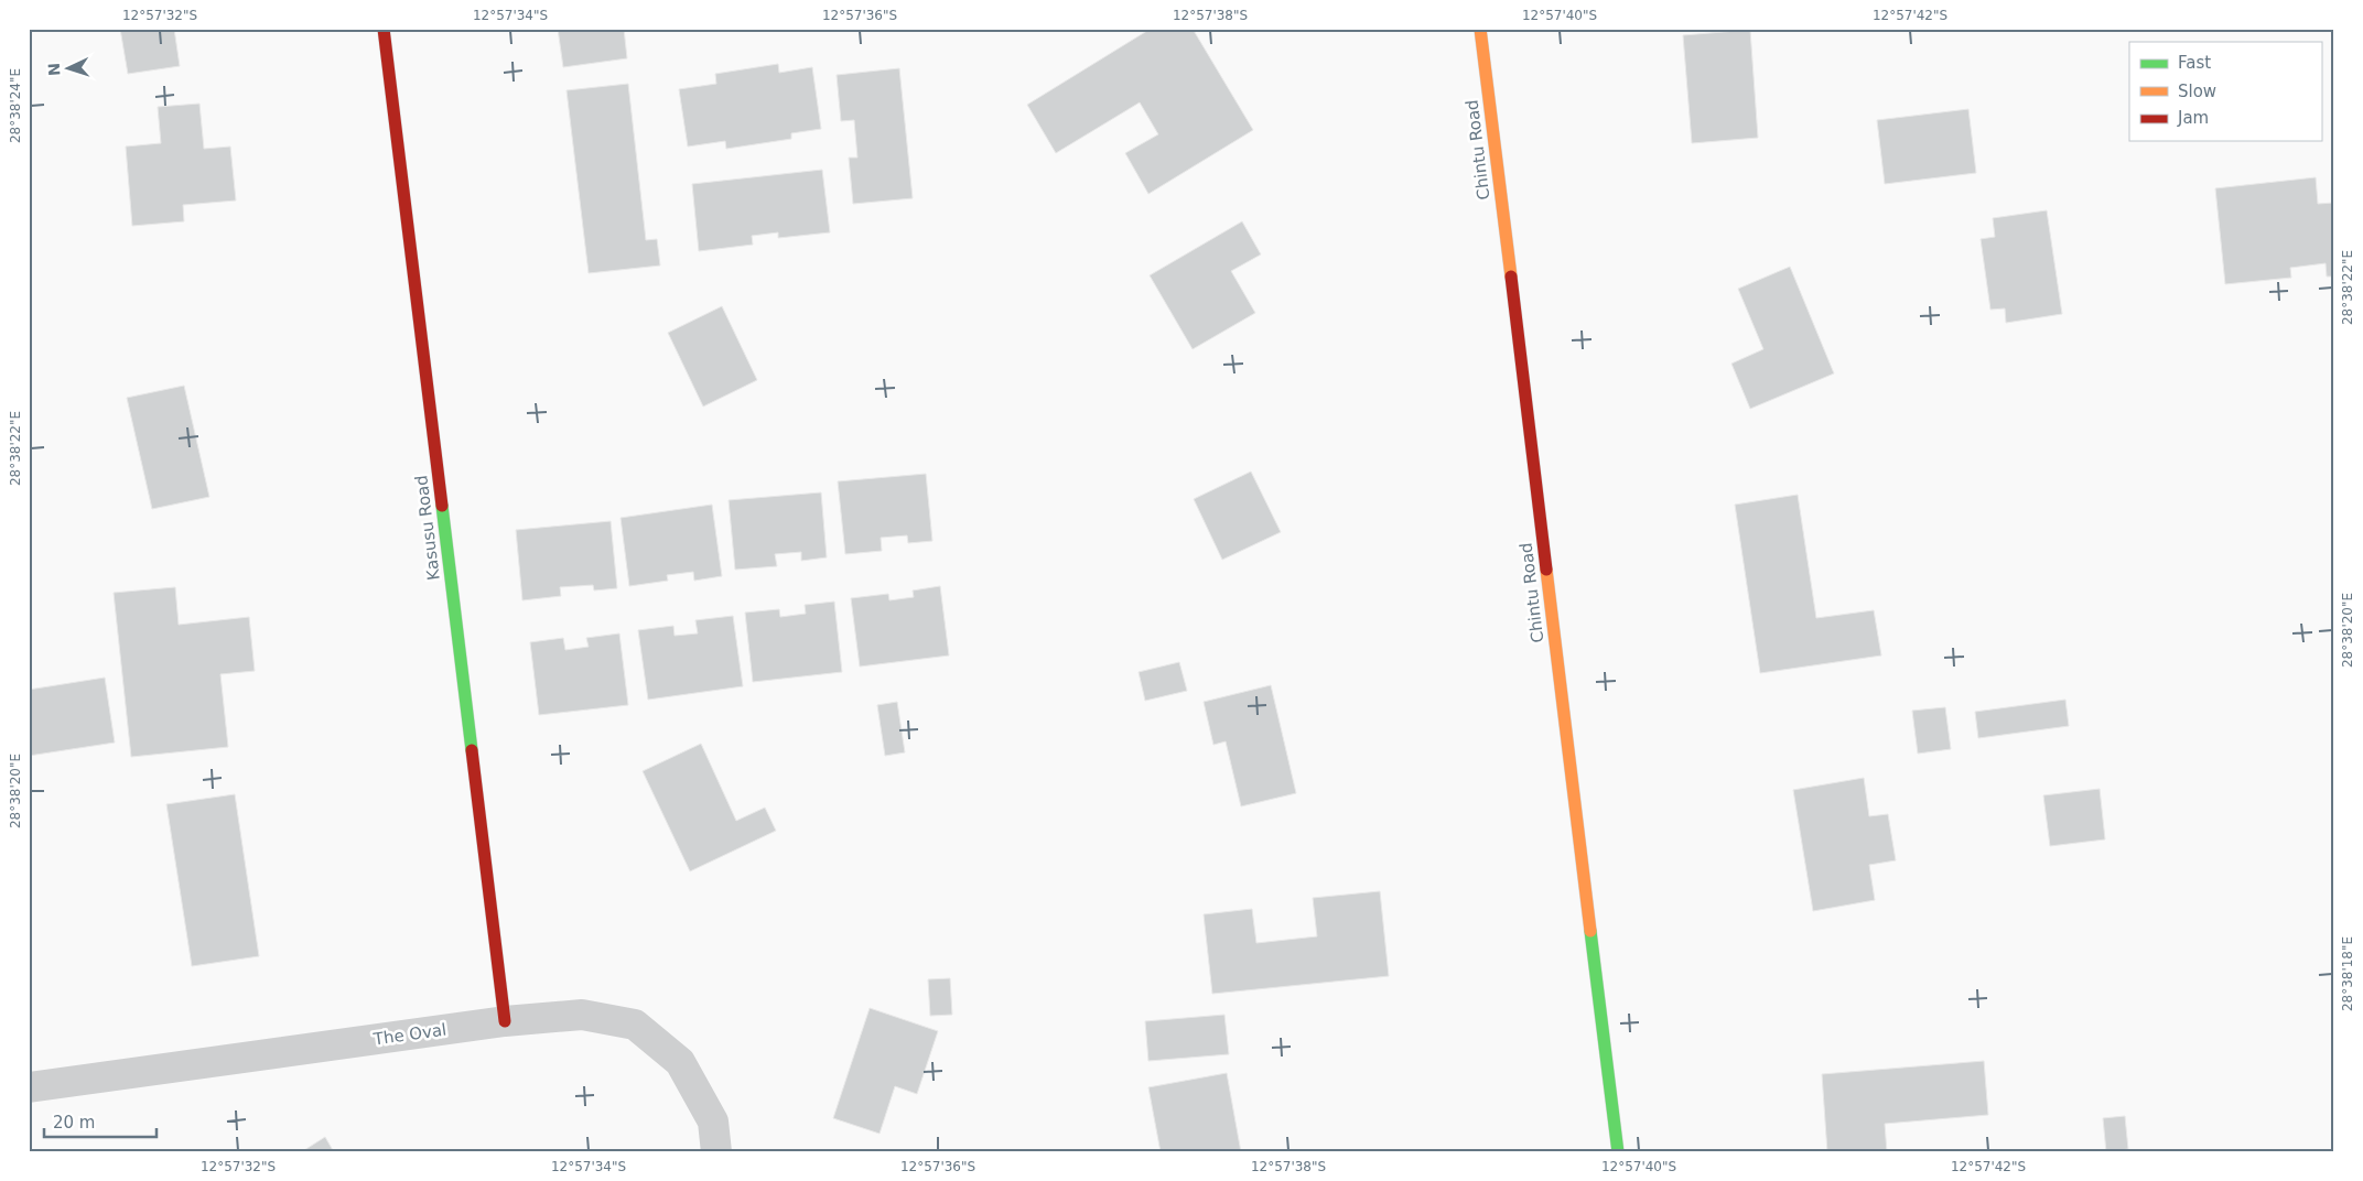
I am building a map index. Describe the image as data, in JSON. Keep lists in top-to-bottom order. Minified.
{"streets":{"street":["Chintu Road","Kasusu Road","The Oval"]},"crossings":[["Kasusu Road","The Oval"]],"legend":["Fast","Slow","Jam"],"scale_bar":"20 m","north":"left","coordinates":["12°57'32\"S","12°57'34\"S","12°57'36\"S","12°57'38\"S","12°57'40\"S","12°57'42\"S","28°38'24\"E","28°38'22\"E","28°38'20\"E","28°38'18\"E"]}
